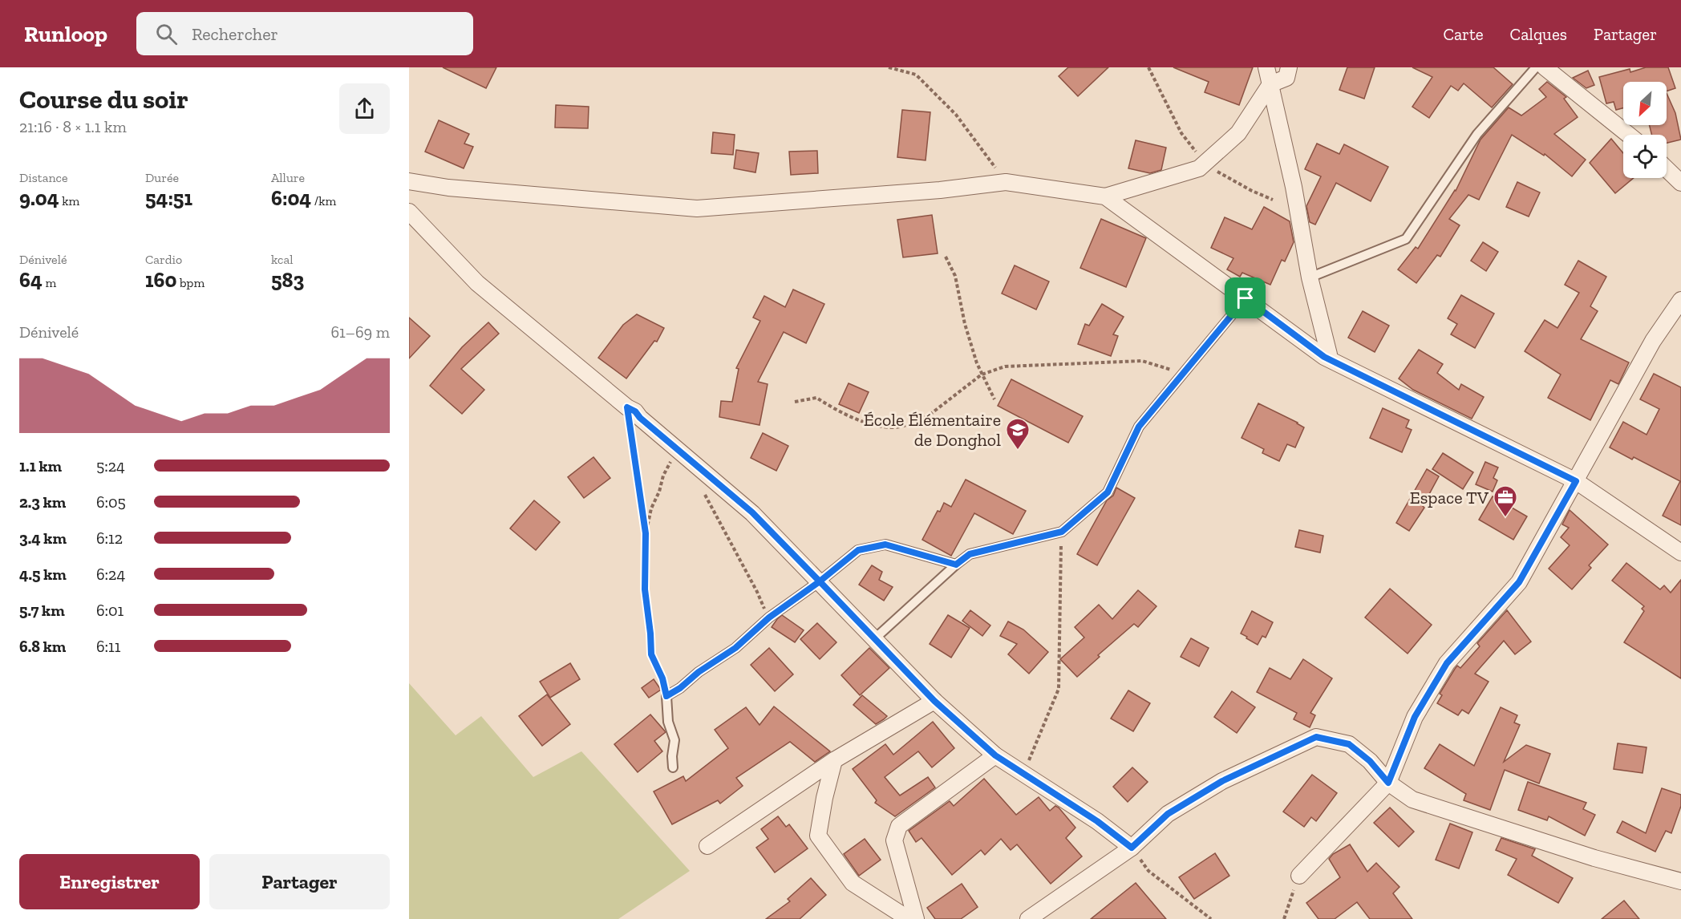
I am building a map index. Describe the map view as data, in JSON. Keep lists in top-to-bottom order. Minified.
{"places":{"school or university":["École Élémentaire de Donghol"],"office":["Espace TV"]},"north":"bottom left","page":{"header":"Runloop","search":"Rechercher","nav":["Carte","Calques","Partager"],"heading":["Course du soir","21:16 · 8 × 1.1 km"],"stats":[["Distance","9.04 km"],["Durée","54:51"],["Allure","6:04 /km"],["Dénivelé","64 m"],["Cardio","160 bpm"],["kcal","583"]],"chart":["Dénivelé","61–69 m"],"list":[{"name":"1.1 km","note":"5:24"},{"name":"2.3 km","note":"6:05"},{"name":"3.4 km","note":"6:12"},{"name":"4.5 km","note":"6:24"},{"name":"5.7 km","note":"6:01"},{"name":"6.8 km","note":"6:11"}],"buttons":["Enregistrer","Partager"]}}
